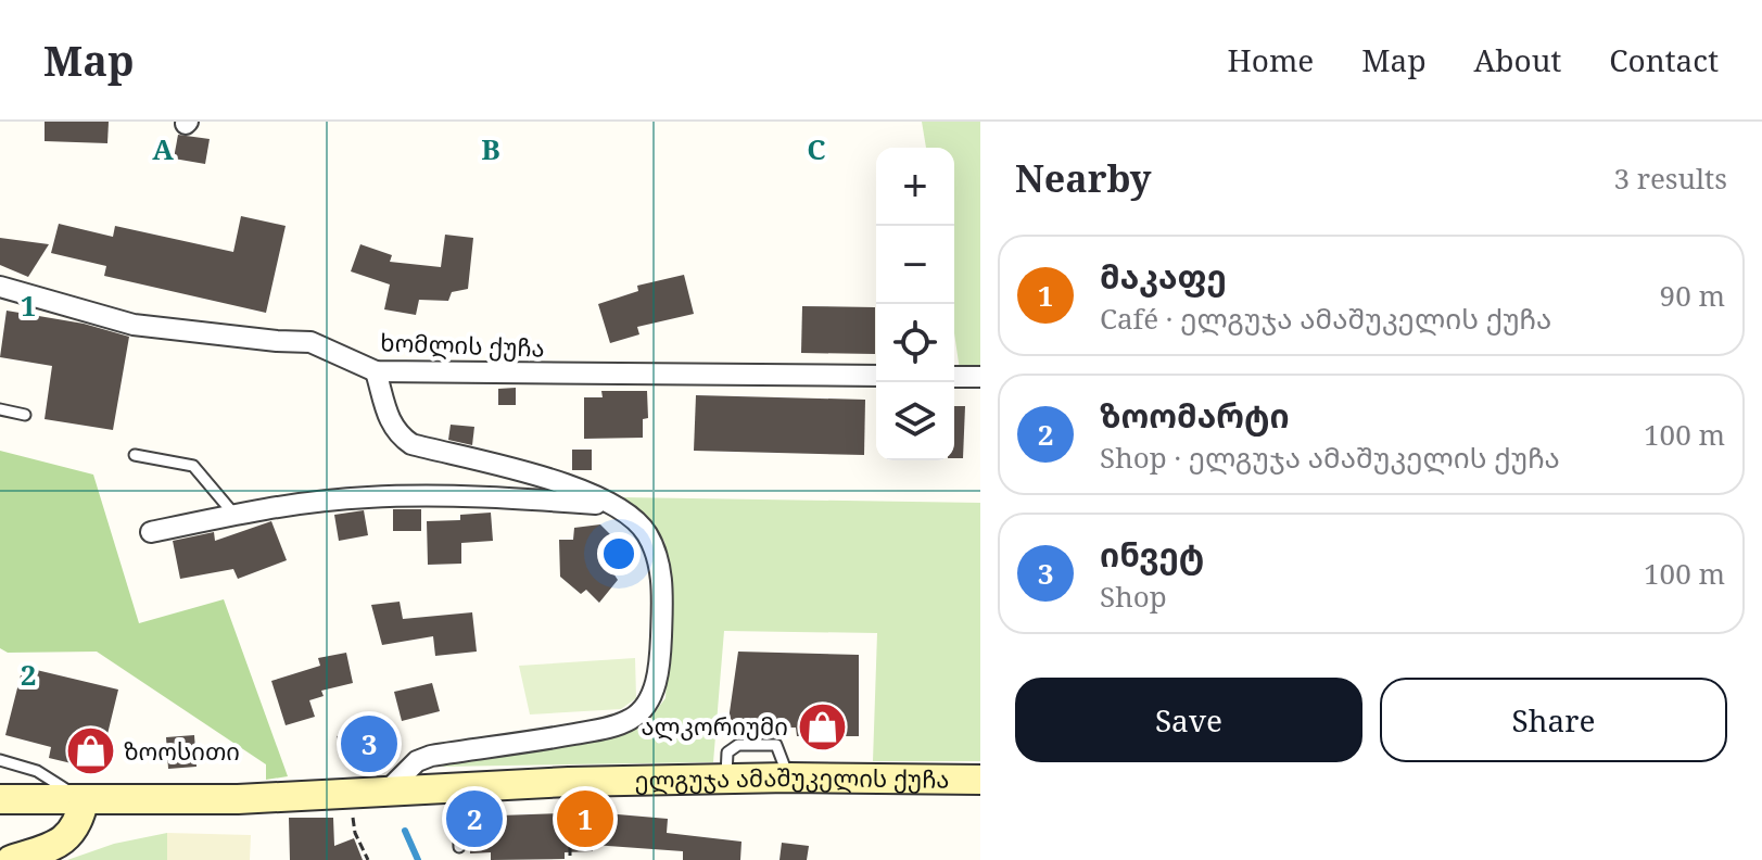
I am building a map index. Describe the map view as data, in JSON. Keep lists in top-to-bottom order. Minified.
{"streets":{"main road":["ელგუჯა ამაშუკელის ქუჩა"],"street":["ხომლის ქუჩა"]},"places":{"shop":["ალკორიუმი","ზოოსითი"]},"page":{"header":"Map","nav":["Home","Map","About","Contact"],"heading":["Nearby","3 results"],"map_buttons":["+","−"],"list":[{"mark":"1","name":"მაკაფე","note":"Café · ელგუჯა ამაშუკელის ქუჩა","value":"90 m"},{"mark":"2","name":"ზოომარტი","note":"Shop · ელგუჯა ამაშუკელის ქუჩა","value":"100 m"},{"mark":"3","name":"ინვეტ","note":"Shop","value":"100 m"}],"buttons":["Save","Share"],"pins":["3","1","2"]},"grid":{"columns":["A","B","C"],"rows":["1","2"]}}
